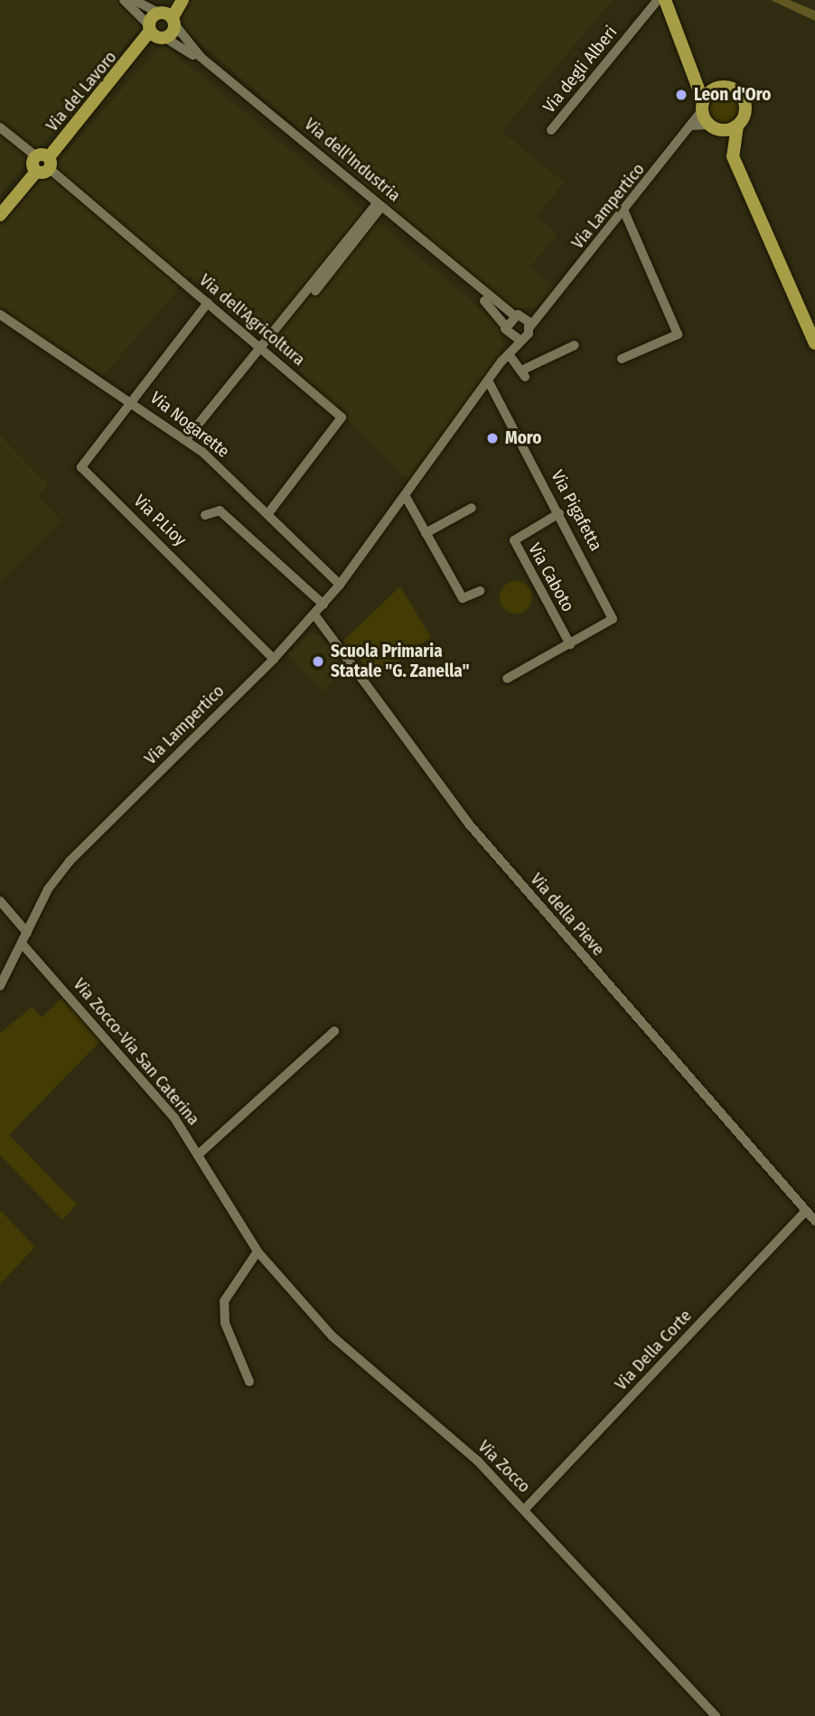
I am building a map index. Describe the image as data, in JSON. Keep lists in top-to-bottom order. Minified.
{"streets":{"main road":["Via del Lavoro"],"street":["Via degli Alberi","Via dell'Industria","Via Lampertico","Via dell'Agricoltura","Via Nogarette","Via Pigafetta","Via P.Lioy","Via Caboto","Via della Pieve","Via Zocco-Via San Caterina","Via Della Corte","Via Zocco"]},"crossings":[["Via del Lavoro","Via dell'Industria"],["Via del Lavoro","Via dell'Agricoltura"],["Via dell'Industria","Via Lampertico"],["Via Lampertico","Via Nogarette"],["Via Lampertico","Via Pigafetta"],["Via Lampertico","Via P.Lioy"],["Via Lampertico","Via della Pieve"],["Via Lampertico","Via Zocco-Via San Caterina"],["Via dell'Agricoltura","Via Nogarette"],["Via Nogarette","Via P.Lioy"],["Via Pigafetta","Via Caboto"],["Via della Pieve","Via Della Corte"],["Via Zocco-Via San Caterina","Via Zocco"],["Via Della Corte","Via Zocco"]],"places":["Leon d'Oro","Moro","Scuola Primaria Statale \"G. Zanella\""]}
